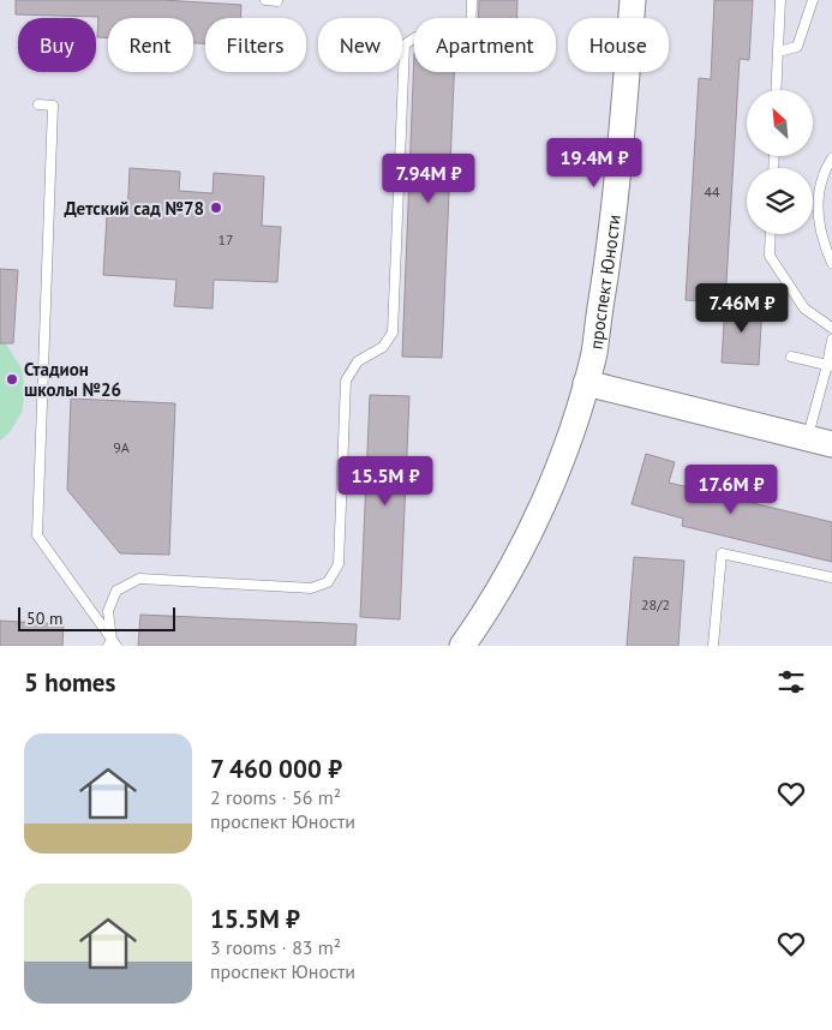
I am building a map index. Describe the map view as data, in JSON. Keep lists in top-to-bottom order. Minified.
{"streets":{"main road":["проспект Юности"]},"places":["Детский сад №78","Стадион школы №26"],"house_numbers":["44","17","9А","28/2"],"scale_bar":"50 m","north":"top left","page":{"chip":["Buy","Rent","Filters","New","Apartment","House"],"price":["19.4M ₽","7.94M ₽","7.46M ₽","15.5M ₽","17.6M ₽"],"scale":"50 m","heading":"5 homes","list":[{"name":"7 460 000 ₽","note":"2 rooms · 56 m² · проспект Юности"},{"name":"15.5M ₽","note":"3 rooms · 83 m² · проспект Юности"}]}}
